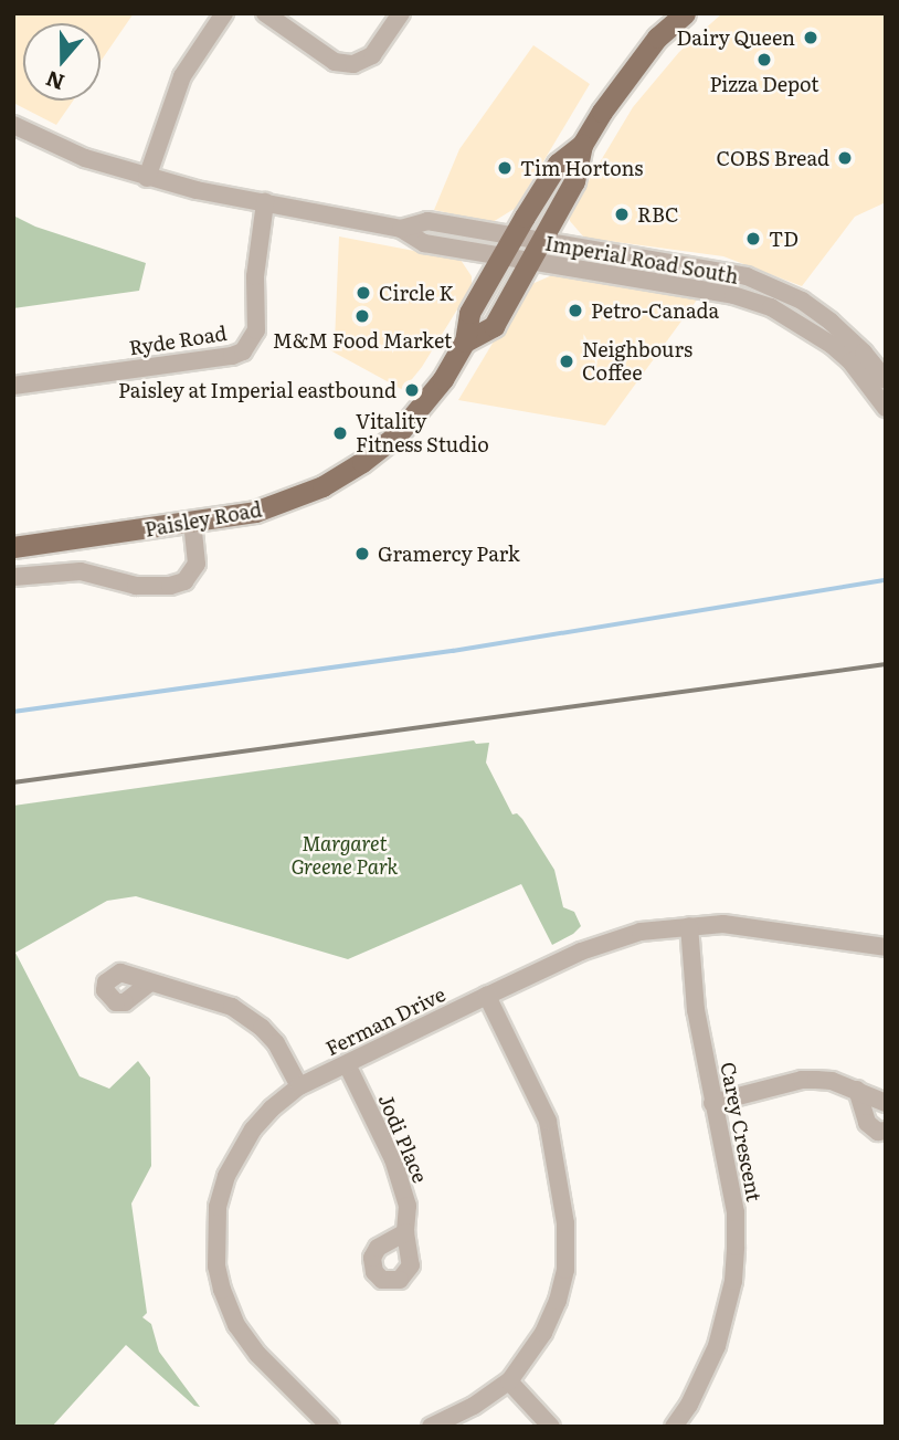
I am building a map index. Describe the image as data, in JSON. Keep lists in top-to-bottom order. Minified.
{"streets":{"main road":["Paisley Road"],"street":["Imperial Road South","Ryde Road","Ferman Drive","Carey Crescent","Jodi Place"]},"crossings":[["Imperial Road South","Ryde Road"],["Imperial Road South","Paisley Road"],["Ferman Drive","Carey Crescent"],["Ferman Drive","Jodi Place"]],"parks":["Margaret Greene Park"],"places":["Dairy Queen","Pizza Depot","COBS Bread","Tim Hortons","RBC","TD","Circle K","Petro-Canada","M&M Food Market","Neighbours Coffee","Paisley at Imperial eastbound","Vitality Fitness Studio","Gramercy Park"],"north":"bottom"}
